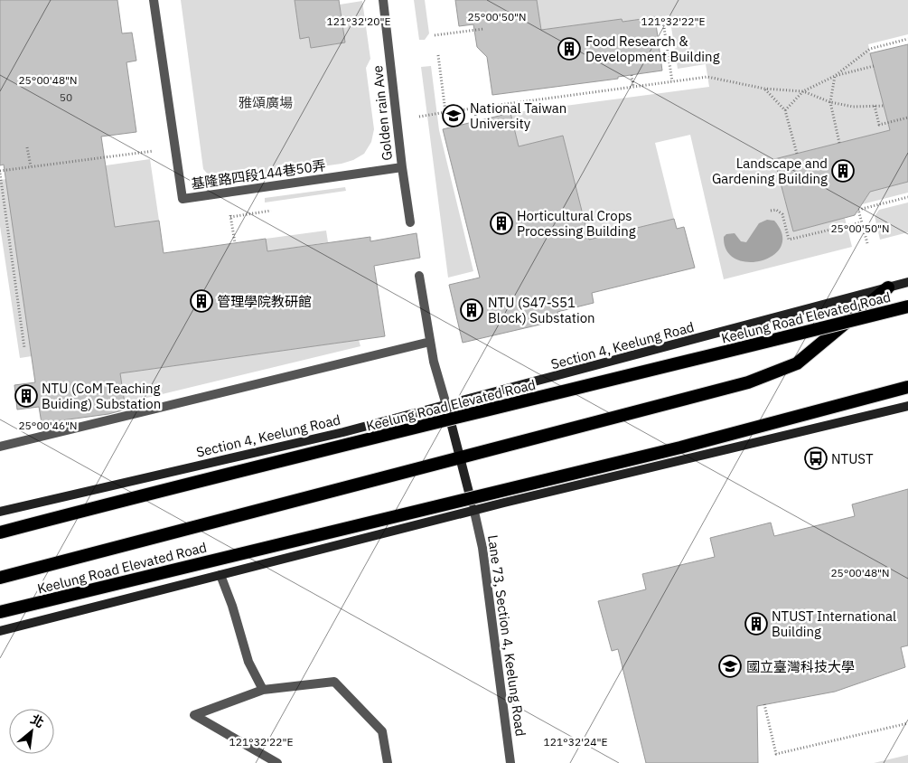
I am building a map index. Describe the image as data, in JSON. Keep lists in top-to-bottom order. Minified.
{"streets":{"highway":["Keelung Road Elevated Road"],"main road":["Section 4, Keelung Road"],"street":["Golden rain Ave","基隆路四段144巷50弄","Lane 73, Section 4, Keelung Road"]},"crossings":[["Golden rain Ave","基隆路四段144巷50弄"]],"parks":["雅頌廣場"],"places":{"building":["Food Research & Development Building","Landscape and Gardening Building","Horticultural Crops Processing Building","管理學院教研館","NTU (S47-S51 Block) Substation","NTU (CoM Teaching Buiding) Substation","NTUST International Building"],"school or university":["National Taiwan University","國立臺灣科技大學"],"bus stop":["NTUST"]},"house_numbers":["50"],"north":"top right","coordinates":["25°00'50\"N","121°32'20\"E","121°32'22\"E","25°00'48\"N","25°00'46\"N","121°32'24\"E"]}
